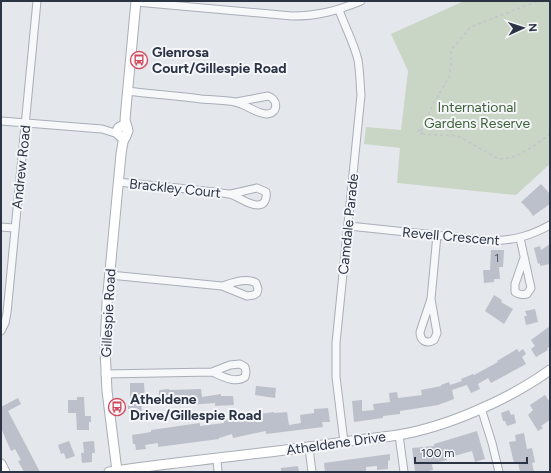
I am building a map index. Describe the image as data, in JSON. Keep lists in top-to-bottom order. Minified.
{"streets":{"street":["Andrew Road","Brackley Court","Camdale Parade","Revell Crescent","Gillespie Road","Atheldene Drive"]},"crossings":[["Brackley Court","Gillespie Road"],["Camdale Parade","Revell Crescent"],["Camdale Parade","Atheldene Drive"],["Gillespie Road","Atheldene Drive"]],"parks":["International Gardens Reserve"],"places":{"bus stop":["Glenrosa Court/Gillespie Road","Atheldene Drive/Gillespie Road"]},"house_numbers":["1"],"scale_bar":"100 m","north":"right"}
